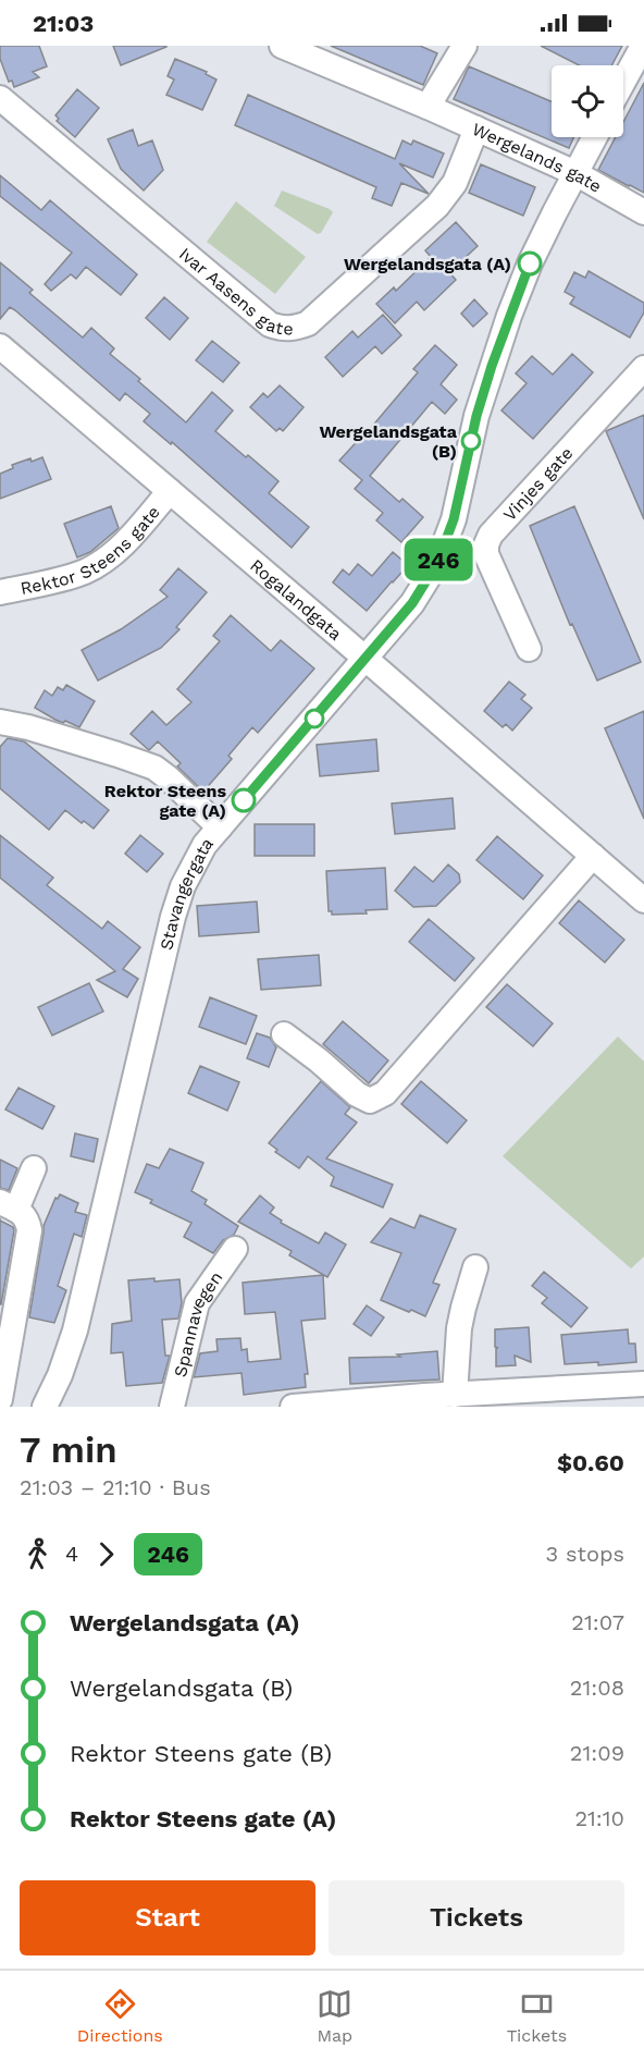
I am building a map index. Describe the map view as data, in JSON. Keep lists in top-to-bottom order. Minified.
{"streets":{"street":["Wergelands gate","Ivar Aasens gate","Vinjes gate","Rektor Steens gate","Rogalandgata","Stavangergata","Spannavegen"]},"crossings":[["Wergelands gate","Ivar Aasens gate"],["Wergelands gate","Stavangergata"],["Rektor Steens gate","Rogalandgata"],["Rogalandgata","Stavangergata"]],"places":["Wergelandsgata (A)","Wergelandsgata (B)","Rektor Steens gate (A)"],"lines":["bus line 246"],"page":{"status":"21:03","on_map":"246","heading":["7 min","21:03 – 21:10 · Bus","$0.60"],"legs":["4","246","3 stops"],"list":[{"name":"Wergelandsgata (A)","value":"21:07"},{"name":"Wergelandsgata (B)","value":"21:08"},{"name":"Rektor Steens gate (B)","value":"21:09"},{"name":"Rektor Steens gate (A)","value":"21:10"}],"buttons":["Start","Tickets"],"tabs":["Directions","Map","Tickets"]}}
